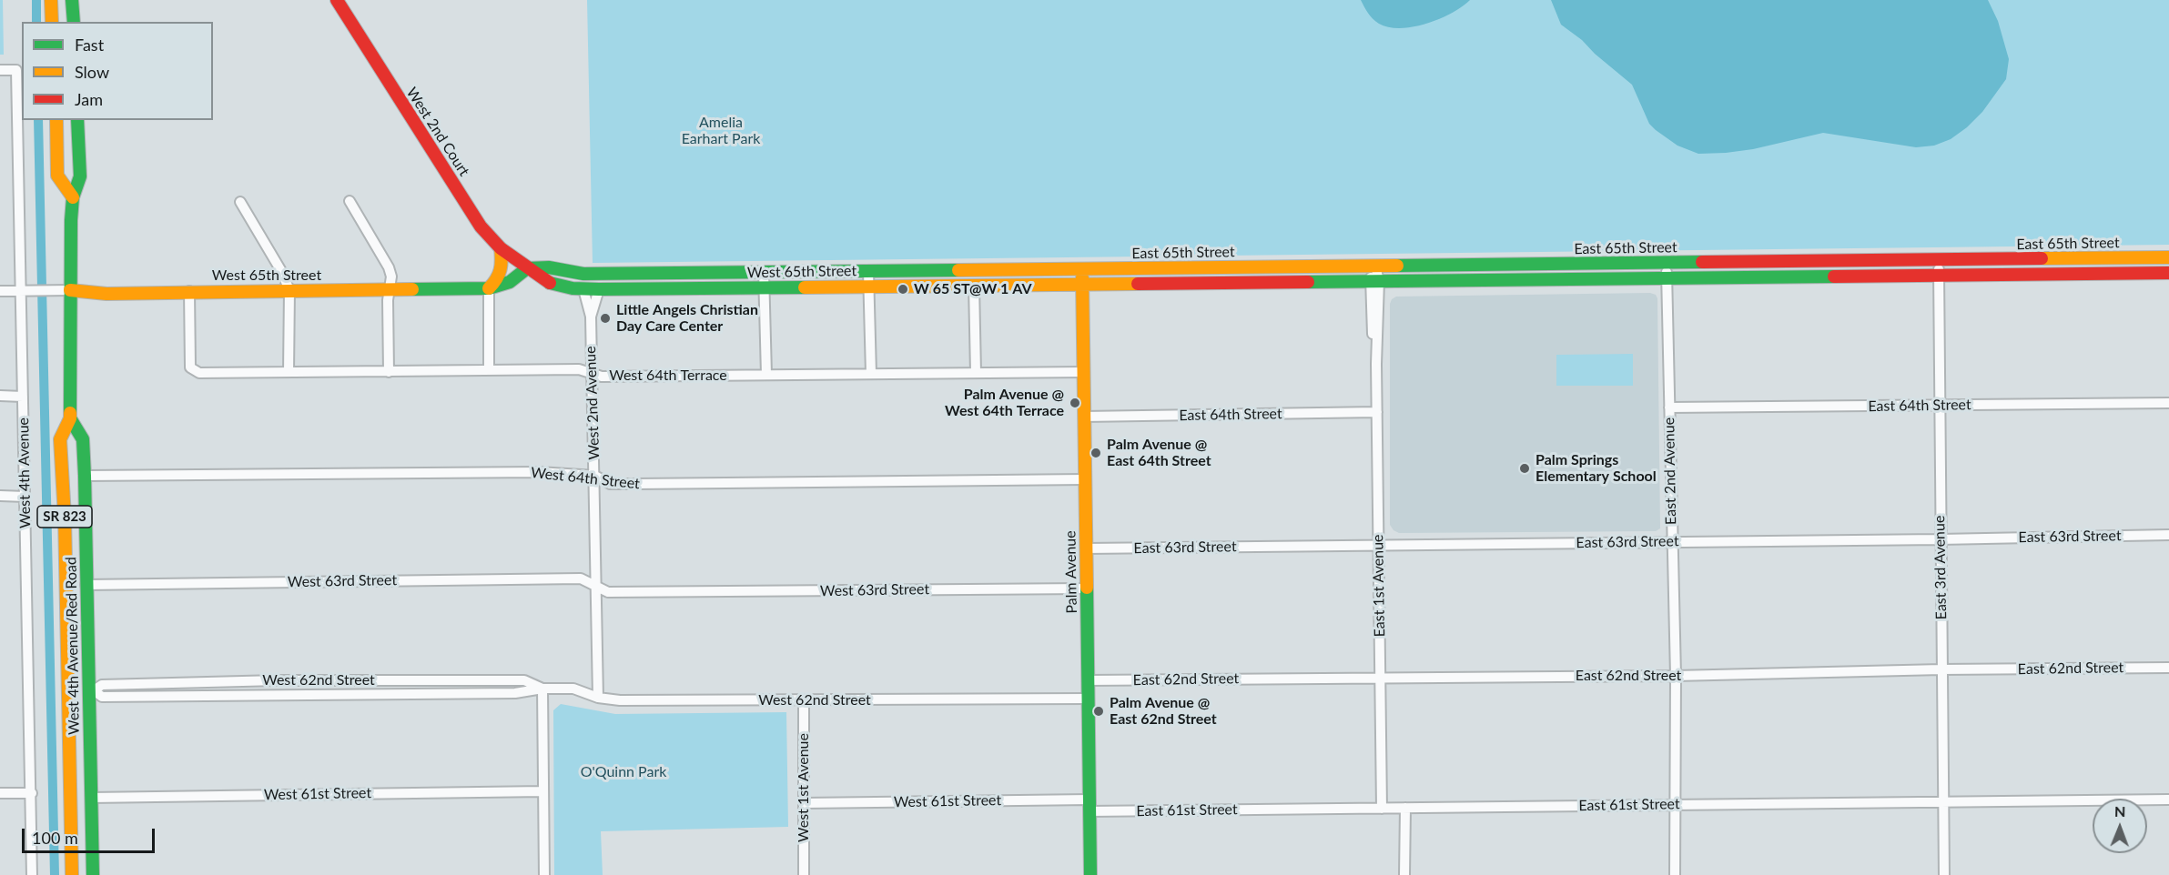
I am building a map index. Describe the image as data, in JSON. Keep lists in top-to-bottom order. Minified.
{"streets":{"main road":["West 2nd Court","East 65th Street","West 65th Street","SR 823","Palm Avenue","West 4th Avenue/Red Road"],"street":["West 64th Terrace","West 2nd Avenue","East 64th Street","East 2nd Avenue","West 4th Avenue","West 64th Street","East 63rd Street","East 3rd Avenue","West 63rd Street","East 1st Avenue","East 62nd Street","West 62nd Street","West 1st Avenue","West 61st Street","East 61st Street"]},"crossings":[["West 2nd Court","West 65th Street"],["East 65th Street","West 65th Street"],["East 65th Street","East 2nd Avenue"],["East 65th Street","East 3rd Avenue"],["East 65th Street","Palm Avenue"],["East 65th Street","East 1st Avenue"],["West 65th Street","West 64th Terrace"],["West 65th Street","West 2nd Avenue"],["West 65th Street","West 4th Avenue"],["West 65th Street","Palm Avenue"],["West 65th Street","West 4th Avenue/Red Road"],["West 64th Terrace","West 2nd Avenue"],["West 64th Terrace","Palm Avenue"],["West 2nd Avenue","West 64th Street"],["West 2nd Avenue","West 63rd Street"],["West 2nd Avenue","West 62nd Street"],["East 64th Street","East 2nd Avenue"],["East 64th Street","East 3rd Avenue"],["East 64th Street","Palm Avenue"],["East 64th Street","East 1st Avenue"],["East 2nd Avenue","East 63rd Street"],["East 2nd Avenue","East 62nd Street"],["East 2nd Avenue","East 61st Street"],["West 64th Street","Palm Avenue"],["West 64th Street","West 4th Avenue/Red Road"],["East 63rd Street","East 3rd Avenue"],["East 63rd Street","Palm Avenue"],["East 63rd Street","East 1st Avenue"],["East 3rd Avenue","East 62nd Street"],["East 3rd Avenue","East 61st Street"],["Palm Avenue","West 63rd Street"],["Palm Avenue","East 62nd Street"],["Palm Avenue","West 62nd Street"],["Palm Avenue","West 61st Street"],["Palm Avenue","East 61st Street"],["West 63rd Street","West 4th Avenue/Red Road"],["East 1st Avenue","East 62nd Street"],["East 1st Avenue","East 61st Street"],["West 4th Avenue/Red Road","West 62nd Street"],["West 4th Avenue/Red Road","West 61st Street"],["West 62nd Street","West 1st Avenue"],["West 1st Avenue","West 61st Street"],["West 61st Street","East 61st Street"]],"parks":["Amelia Earhart Park","O'Quinn Park"],"places":["W 65 ST@W 1 AV","Little Angels Christian Day Care Center","Palm Avenue @ West 64th Terrace","Palm Avenue @ East 64th Street","Palm Springs Elementary School","Palm Avenue @ East 62nd Street"],"legend":["Fast","Slow","Jam"],"scale_bar":"100 m","north":"top"}
